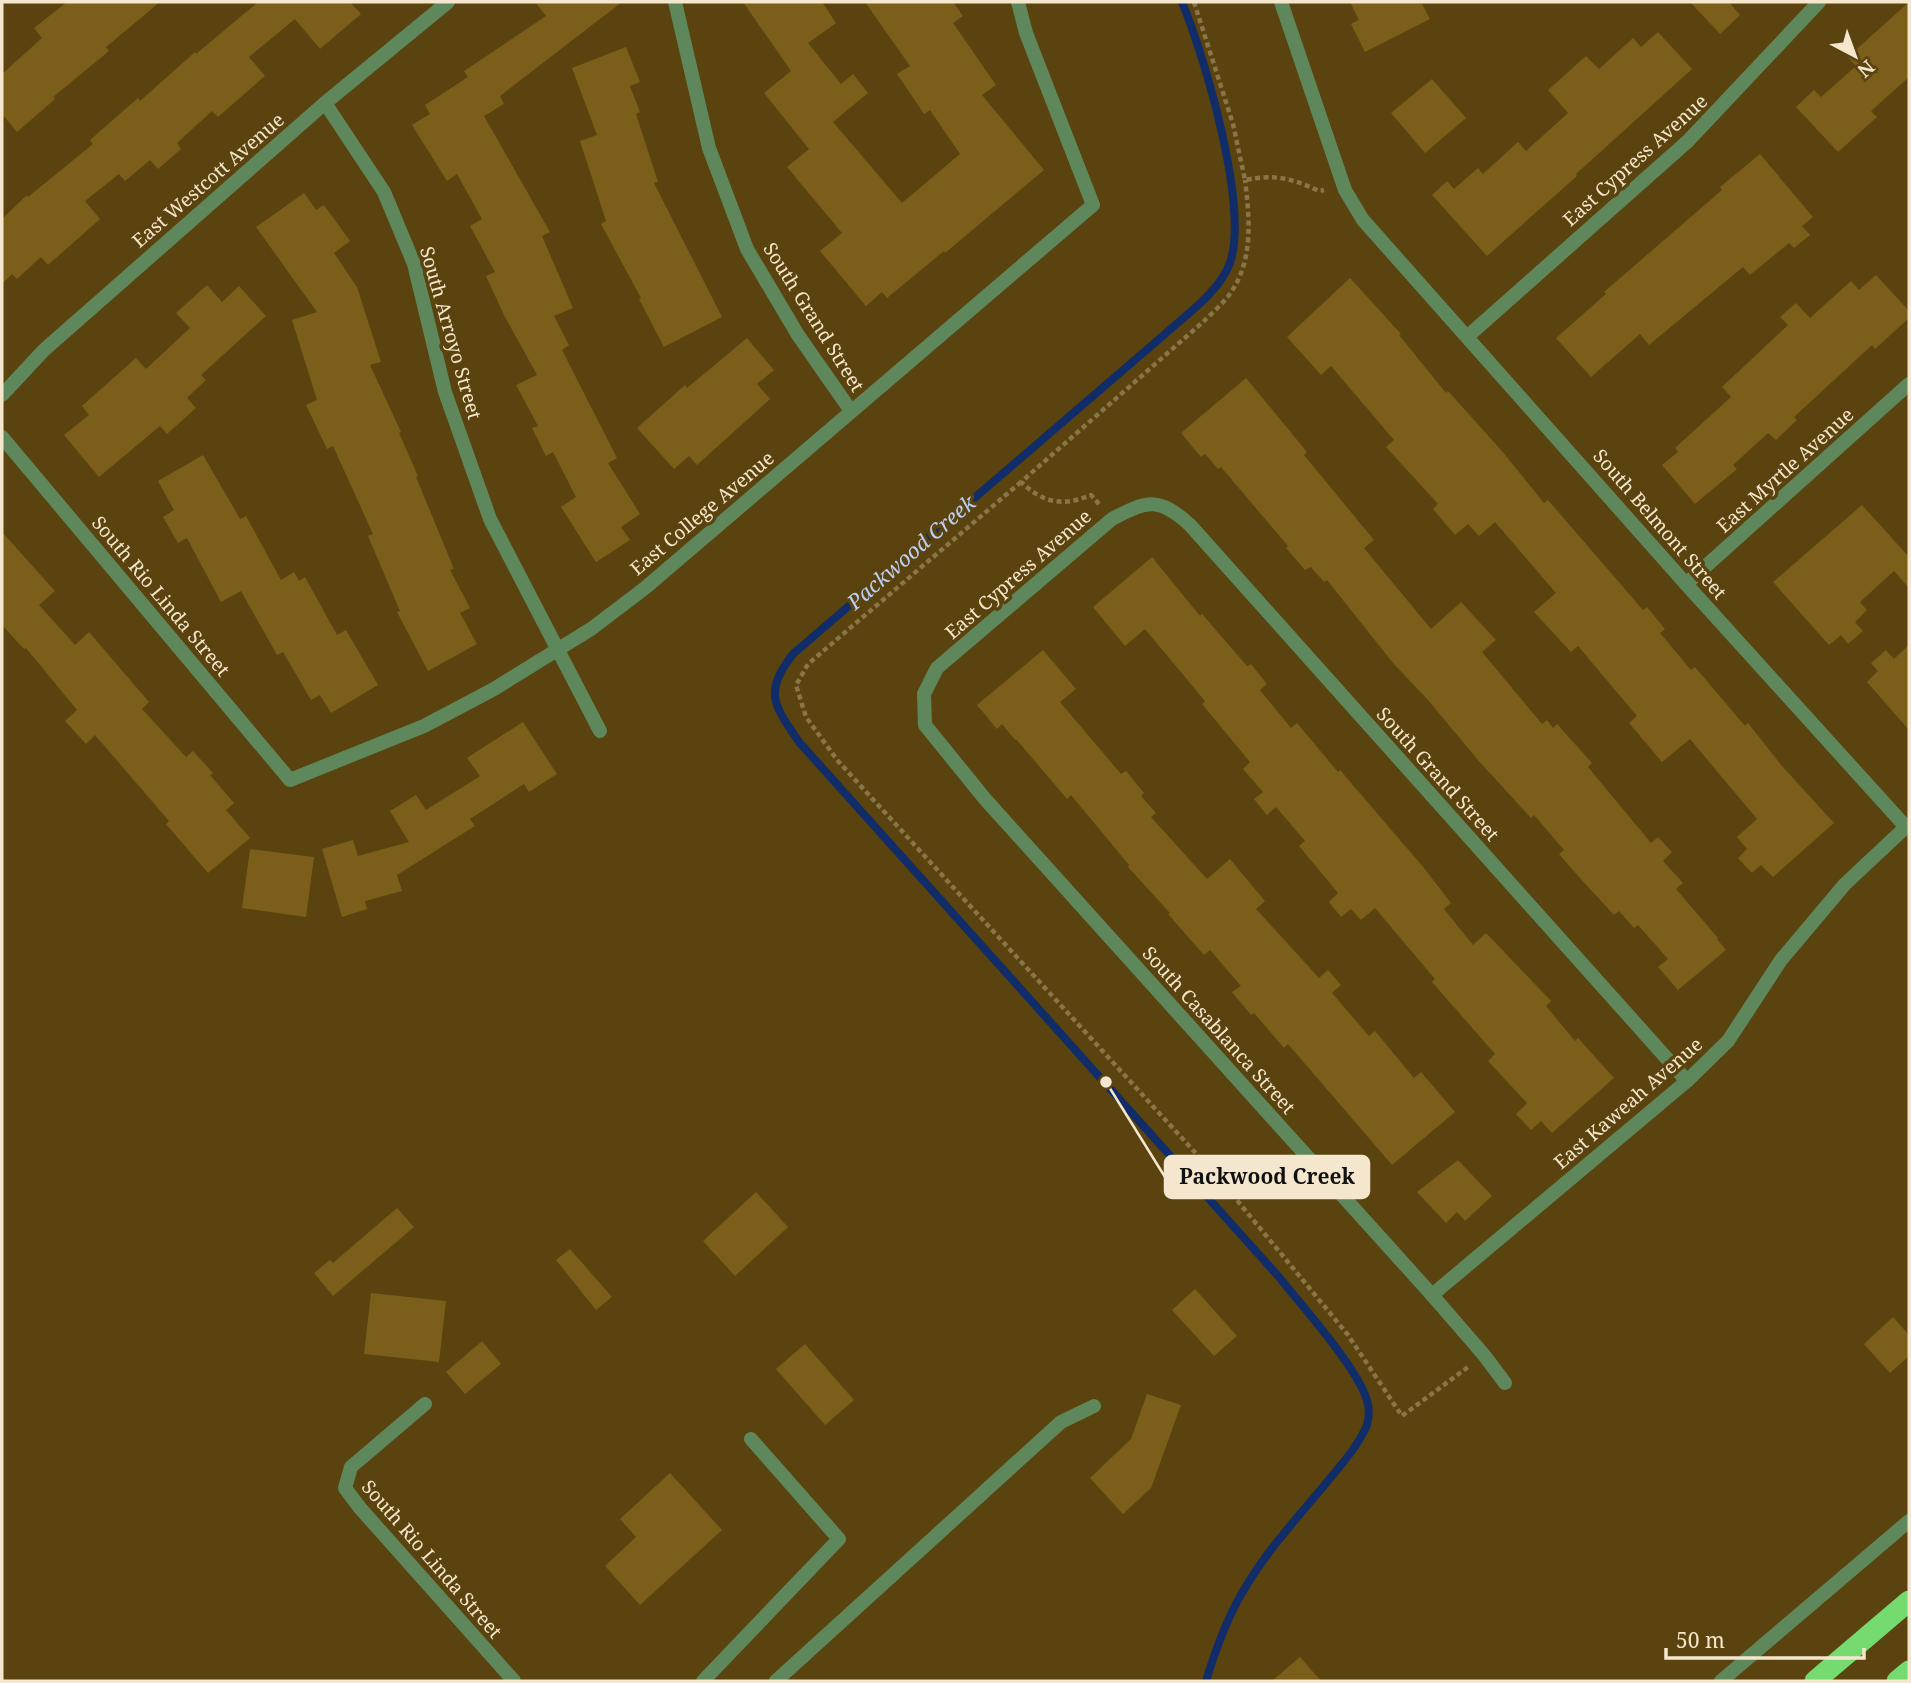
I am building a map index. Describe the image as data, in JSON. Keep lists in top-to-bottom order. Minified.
{"streets":{"street":["East Cypress Avenue","East Westcott Avenue","South Grand Street","South Arroyo Street","East Myrtle Avenue","East College Avenue","South Belmont Street","South Rio Linda Street","South Casablanca Street","East Kaweah Avenue"]},"crossings":[["East Cypress Avenue","South Grand Street"],["East Cypress Avenue","South Belmont Street"],["East Cypress Avenue","South Casablanca Street"],["East Westcott Avenue","South Arroyo Street"],["South Grand Street","East College Avenue"],["South Grand Street","East Kaweah Avenue"],["South Arroyo Street","East College Avenue"],["East Myrtle Avenue","South Belmont Street"],["East College Avenue","South Rio Linda Street"],["South Belmont Street","East Kaweah Avenue"],["South Casablanca Street","East Kaweah Avenue"]],"water":["Packwood Creek"],"places":["Packwood Creek"],"scale_bar":"50 m","north":"bottom right"}
